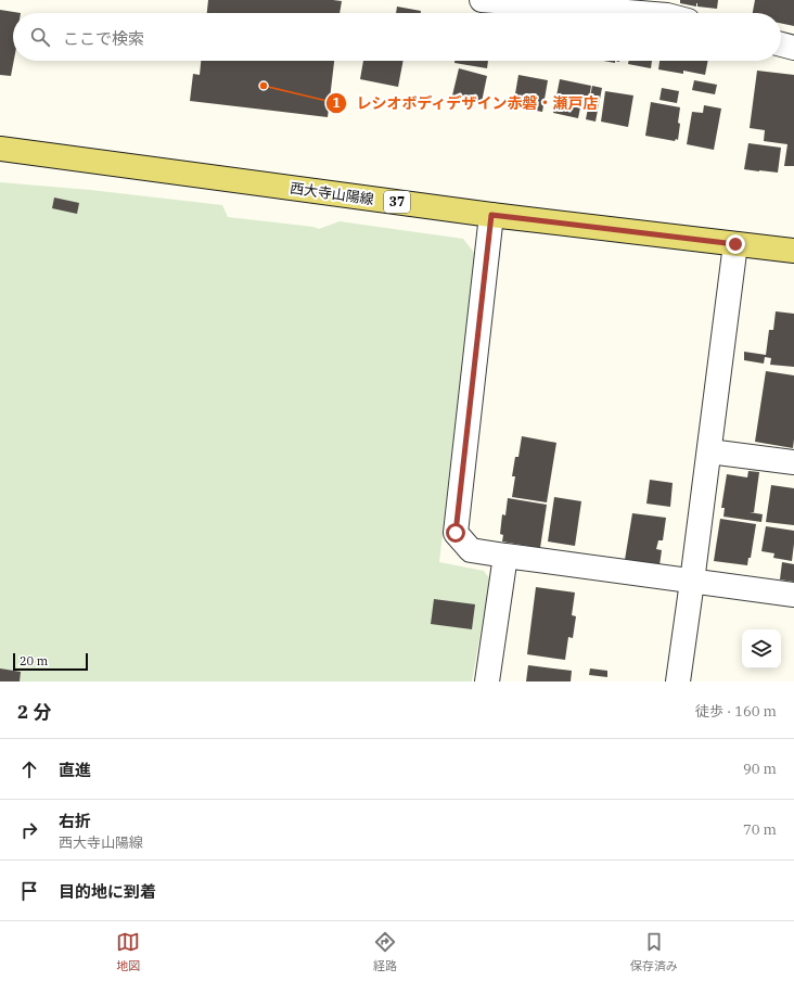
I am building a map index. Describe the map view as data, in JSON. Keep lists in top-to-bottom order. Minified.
{"streets":{"main road":["西大寺山陽線","37"]},"places":["レシオボディデザイン赤磐・瀬戸店"],"scale_bar":"20 m","page":{"search":"ここで検索","scale":"20 m","heading":["2 分","徒歩 · 160 m"],"list":[["直進","90 m"],["右折","西大寺山陽線","70 m"],"目的地に到着"],"nav":["地図","経路","保存済み"]}}
